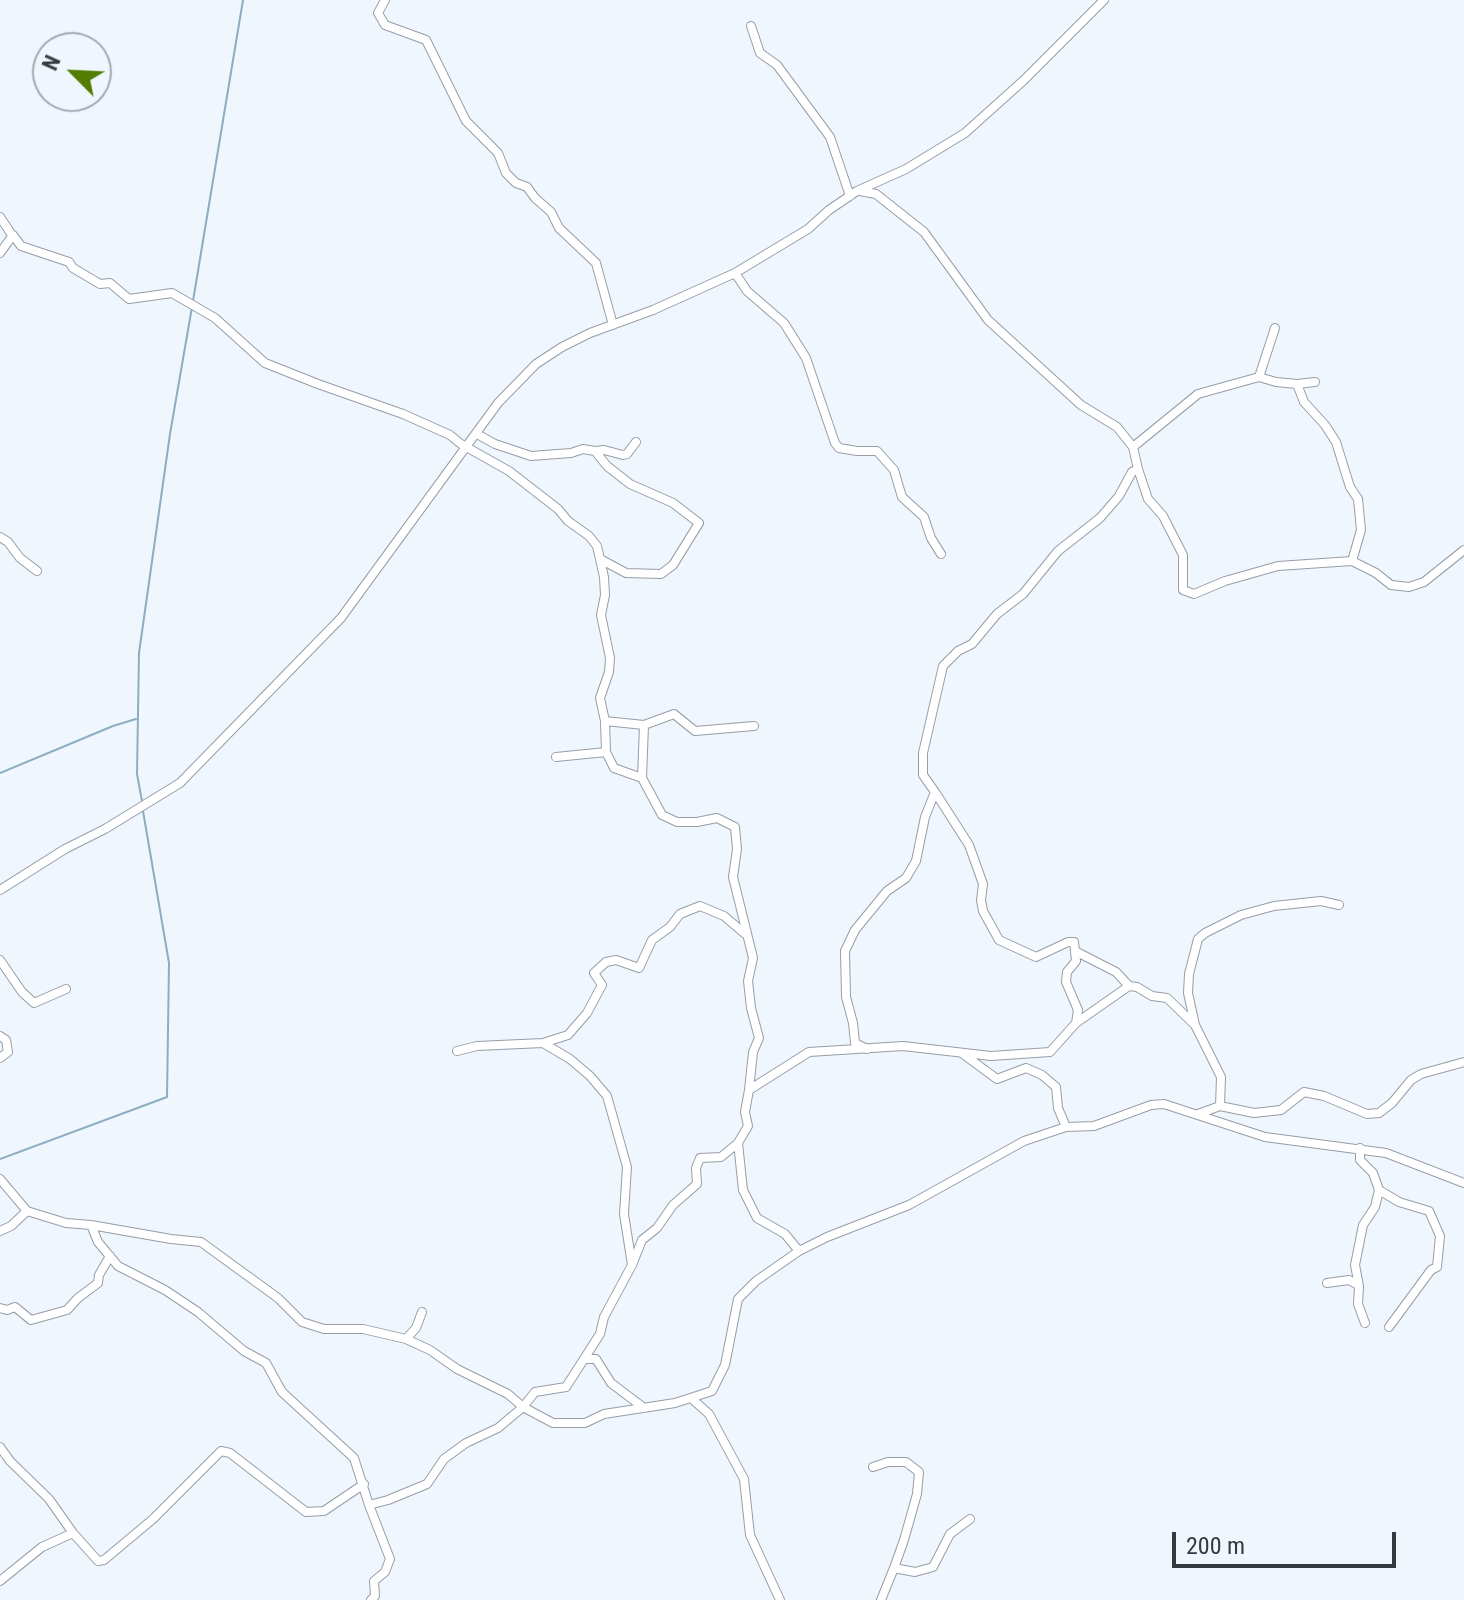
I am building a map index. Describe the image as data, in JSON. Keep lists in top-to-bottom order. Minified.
{"scale_bar":"200 m","north":"top left"}
